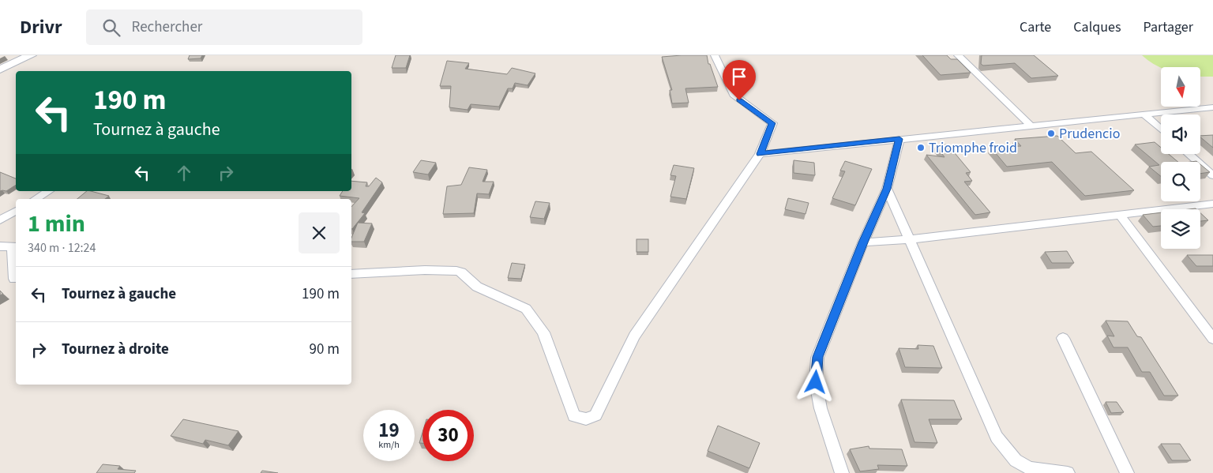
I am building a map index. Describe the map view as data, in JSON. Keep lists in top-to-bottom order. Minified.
{"places":["Prudencio","Triomphe froid"],"north":"bottom","page":{"header":"Drivr","search":"Rechercher","nav":["Carte","Calques","Partager"],"turn":["190 m","Tournez à gauche"],"heading":["1 min","340 m · 12:24"],"list":[{"name":"Tournez à gauche","value":"190 m"},{"name":"Tournez à droite","value":"90 m"}],"speed":"19 km/h","limit":"30"}}
